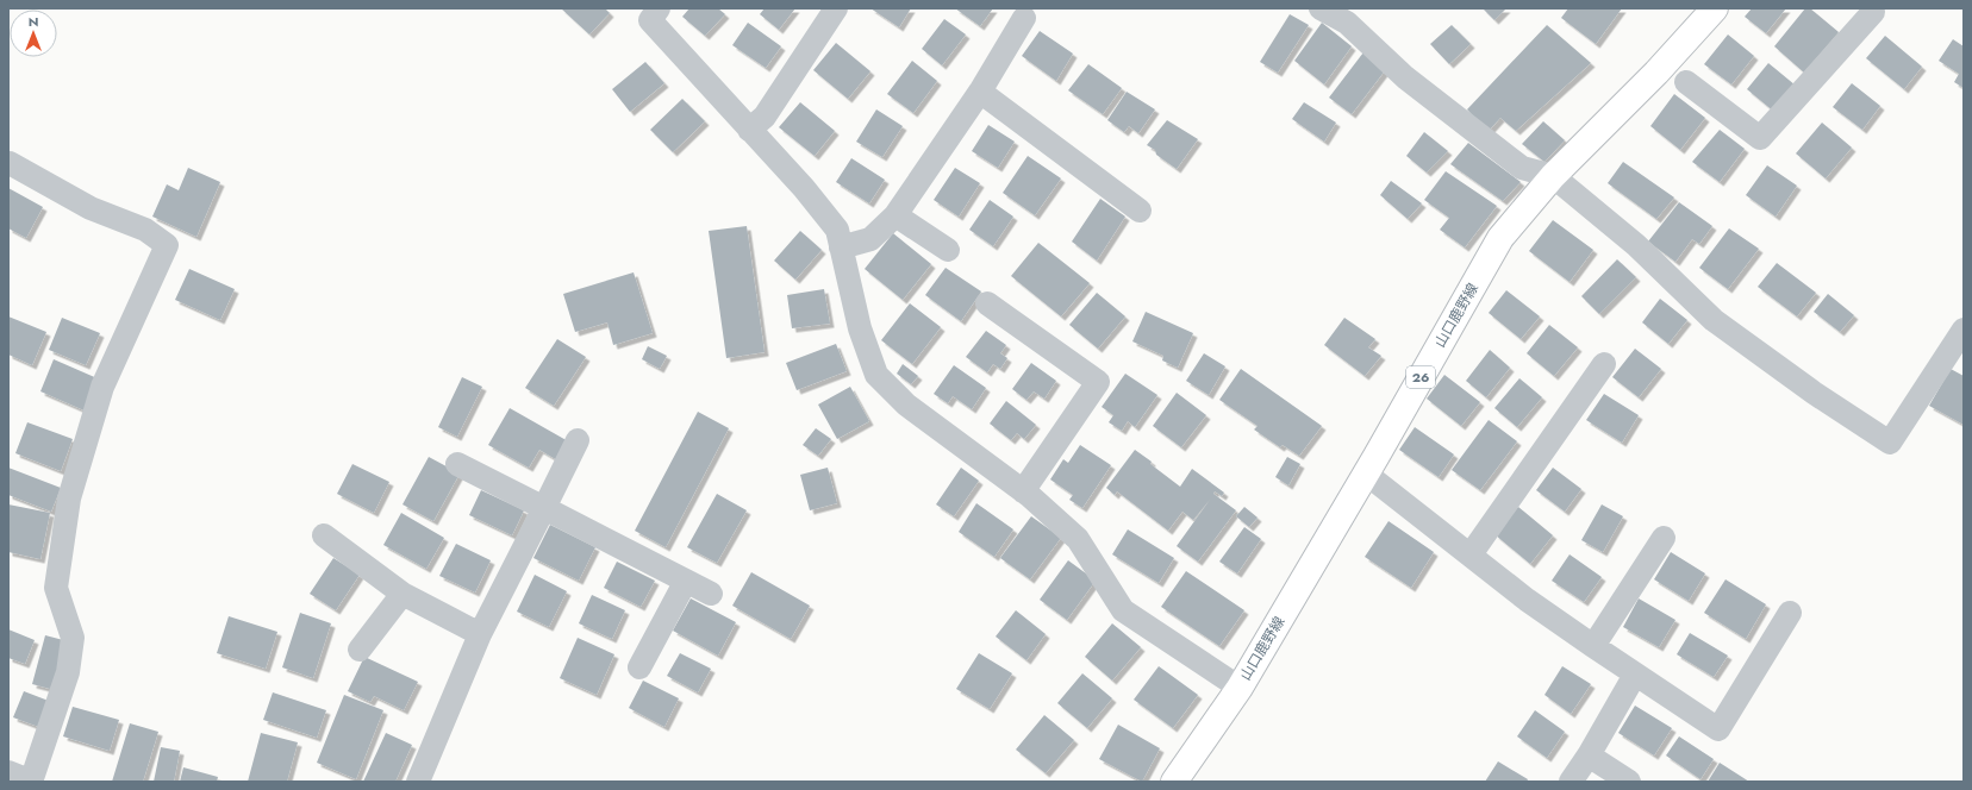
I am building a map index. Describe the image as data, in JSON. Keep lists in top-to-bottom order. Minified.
{"streets":{"main road":["山口鹿野線","26"]},"north":"top"}
